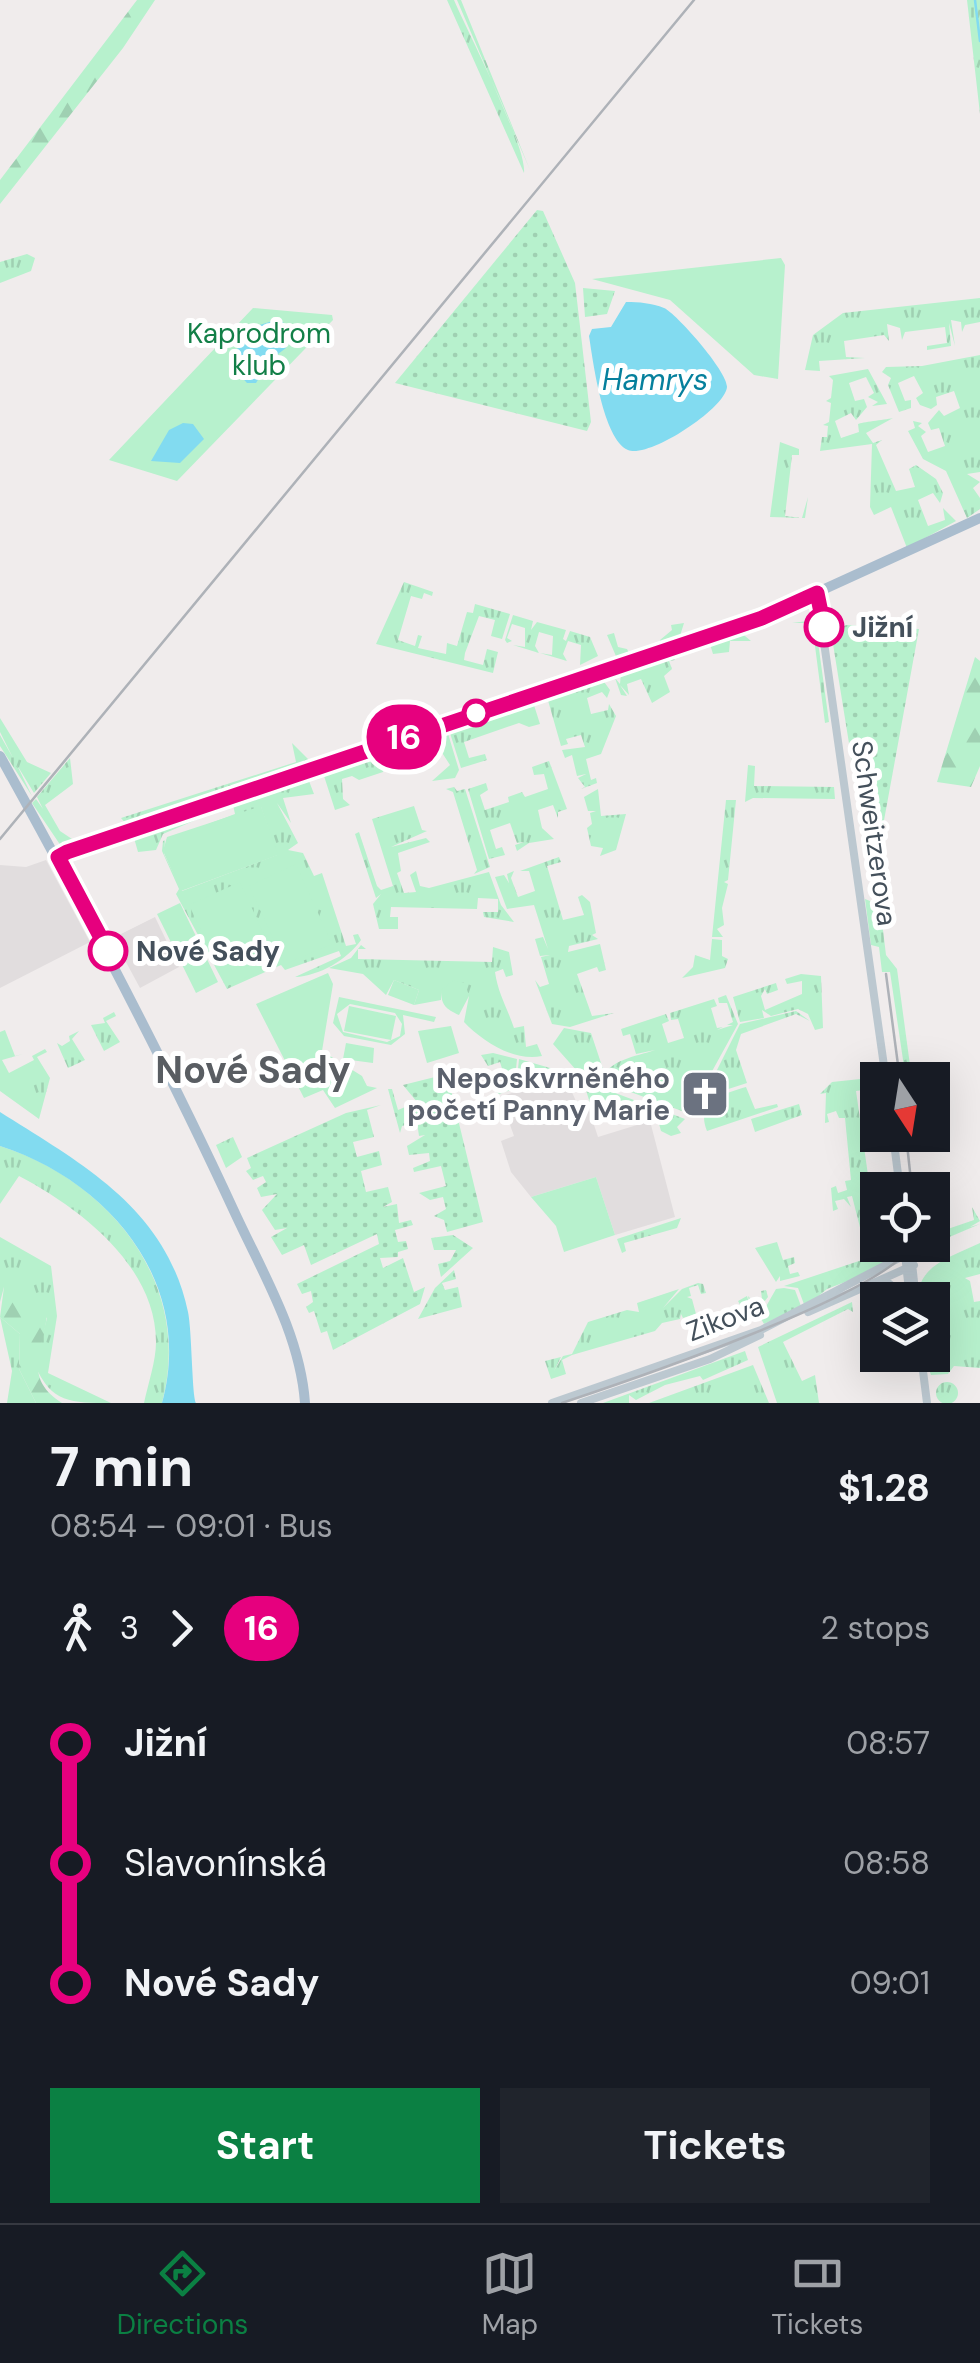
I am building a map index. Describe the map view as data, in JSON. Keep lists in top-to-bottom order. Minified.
{"streets":{"street":["Schweitzerova","Zikova"]},"districts":["Nové Sady"],"water":["Hamrys"],"parks":["Kaprodrom klub"],"places":{"other":["Jižní","Nové Sady"],"church":["Neposkvrněného početí Panny Marie"]},"lines":["bus line 16"],"north":"bottom","page":{"on_map":"16","heading":["7 min","08:54 – 09:01 · Bus","$1.28"],"legs":["3","16","2 stops"],"list":[{"name":"Jižní","value":"08:57"},{"name":"Slavonínská","value":"08:58"},{"name":"Nové Sady","value":"09:01"}],"buttons":["Start","Tickets"],"tabs":["Directions","Map","Tickets"]}}
